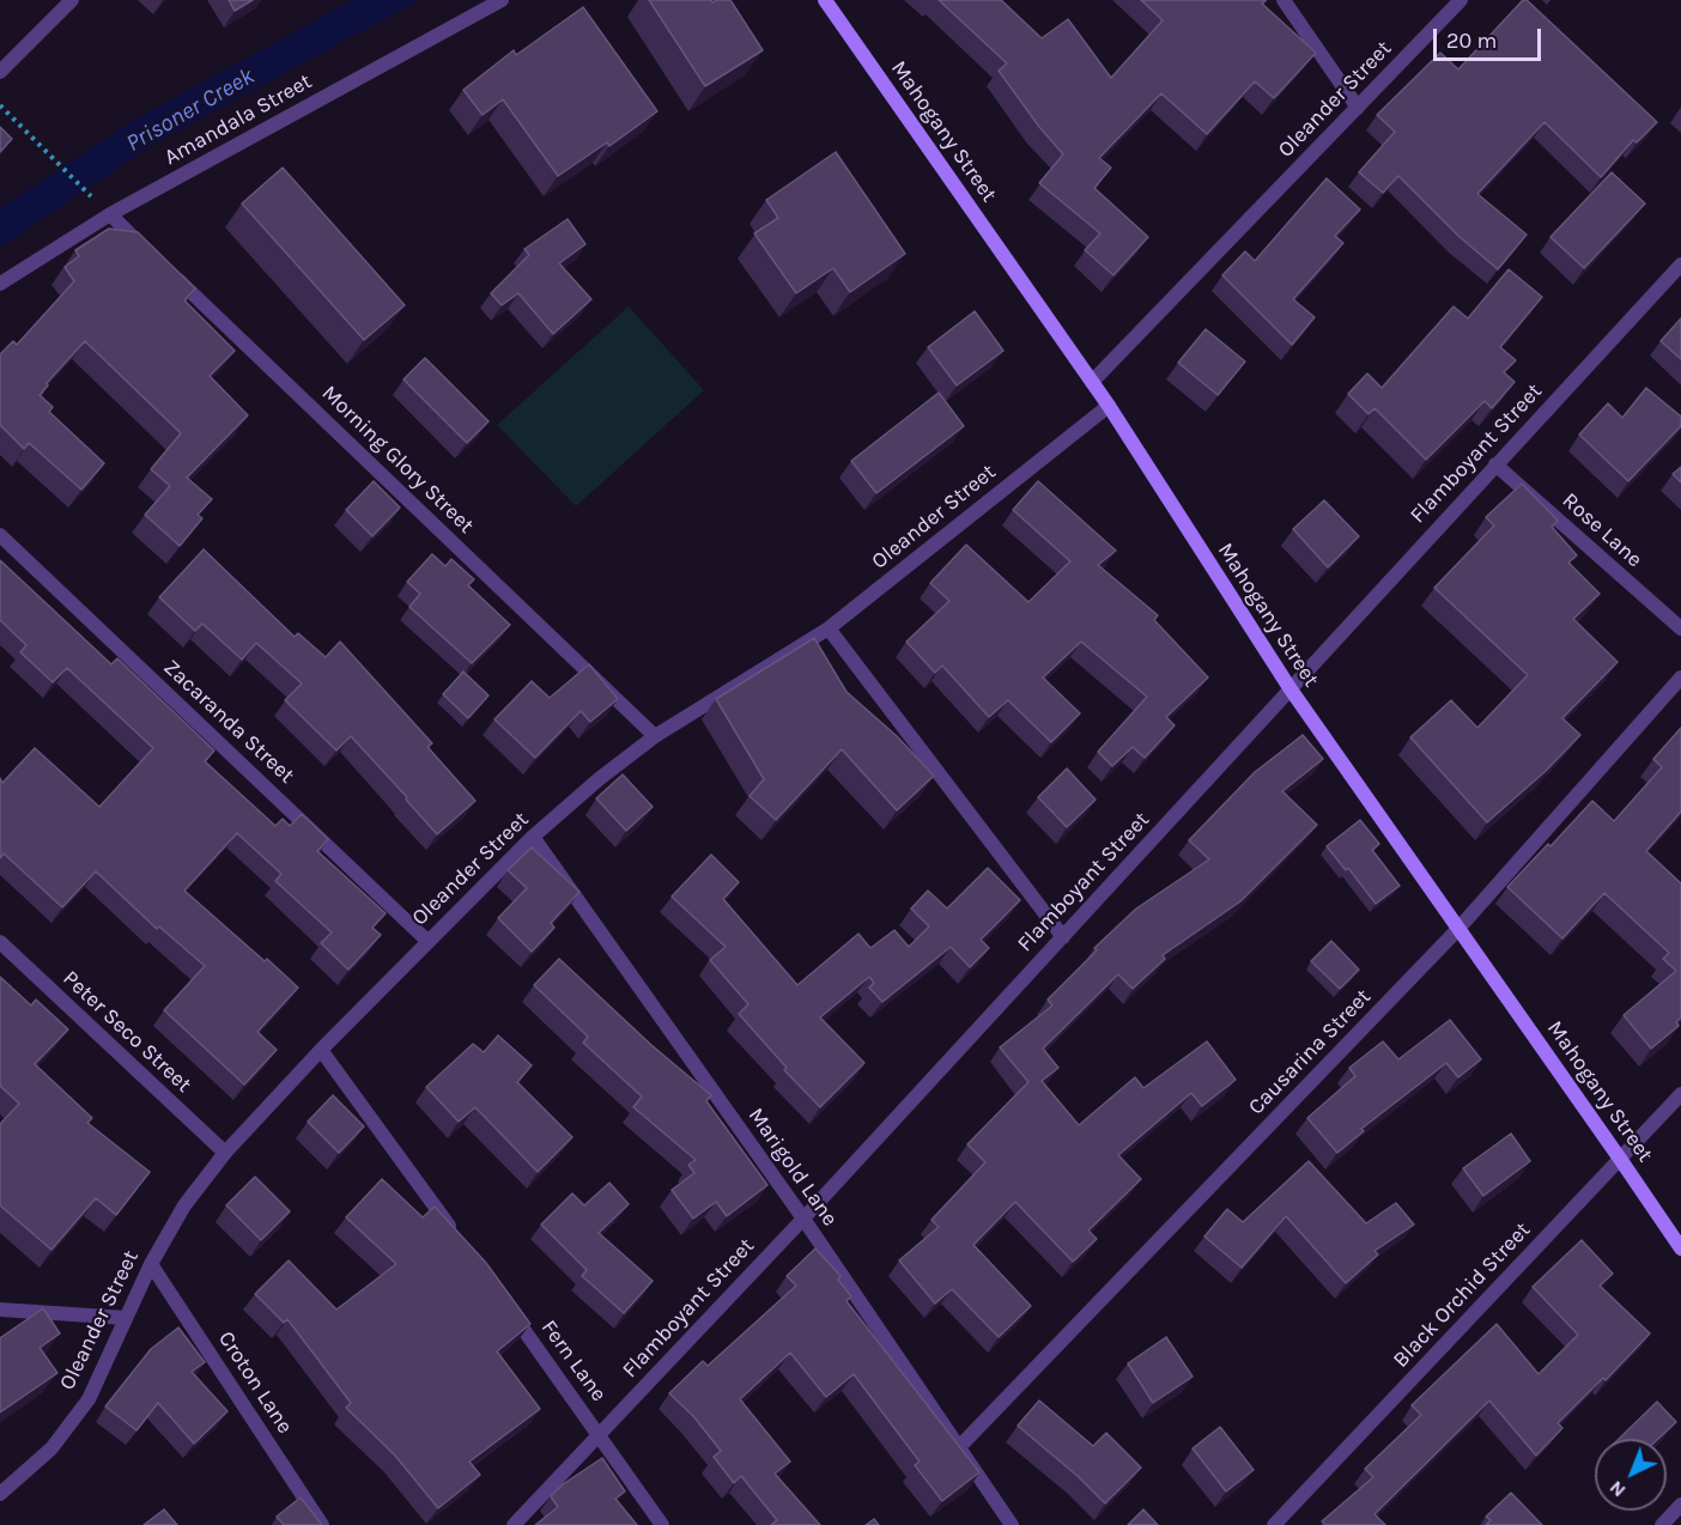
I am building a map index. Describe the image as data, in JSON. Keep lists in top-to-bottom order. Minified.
{"streets":{"street":["Oleander Street","Amandala Street","Mahogany Street","Flamboyant Street","Morning Glory Street","Rose Lane","Zacaranda Street","Peter Seco Street","Causarina Street","Marigold Lane","Black Orchid Street","Fern Lane","Croton Lane"]},"crossings":[["Oleander Street","Mahogany Street"],["Oleander Street","Morning Glory Street"],["Oleander Street","Zacaranda Street"],["Oleander Street","Peter Seco Street"],["Oleander Street","Marigold Lane"],["Oleander Street","Croton Lane"],["Mahogany Street","Flamboyant Street"],["Mahogany Street","Causarina Street"],["Mahogany Street","Black Orchid Street"],["Flamboyant Street","Rose Lane"],["Flamboyant Street","Marigold Lane"],["Flamboyant Street","Fern Lane"],["Causarina Street","Marigold Lane"]],"water":["Prisoner Creek"],"scale_bar":"20 m","north":"bottom left"}
